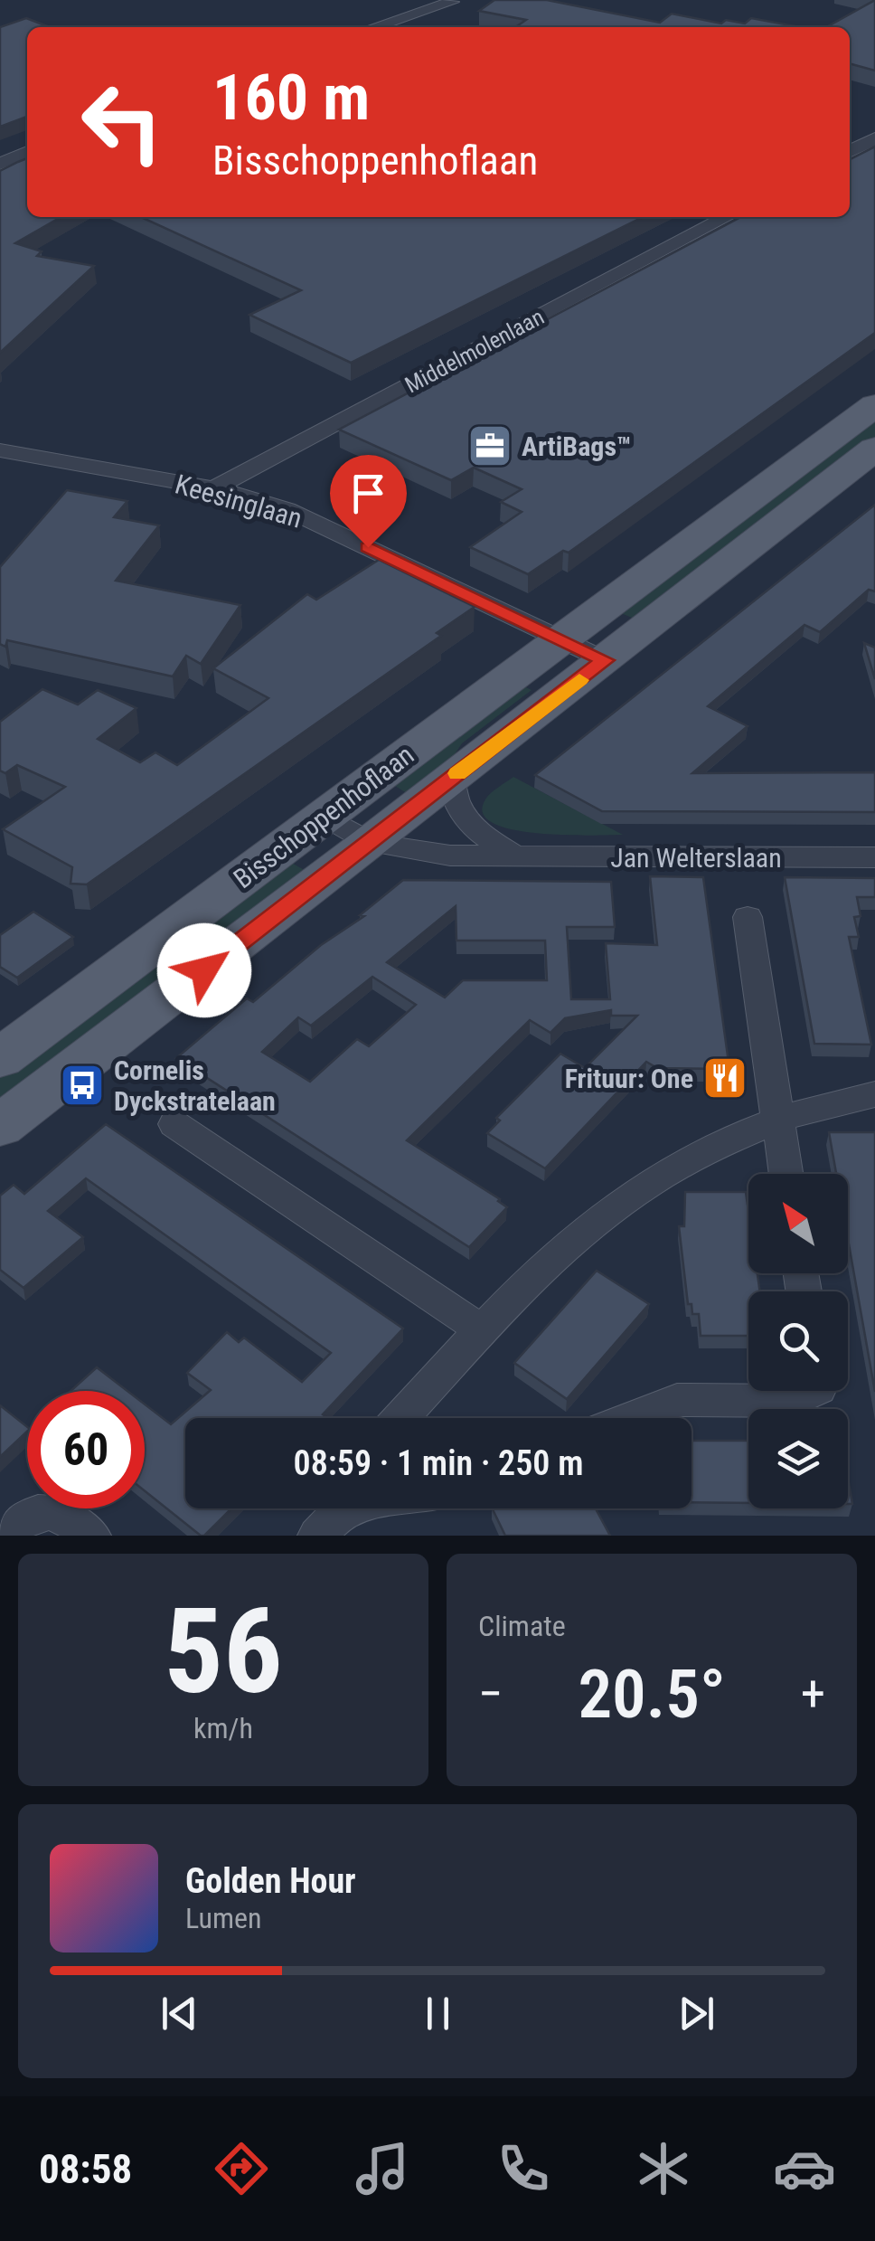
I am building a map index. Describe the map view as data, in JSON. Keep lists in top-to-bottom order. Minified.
{"streets":{"main road":["Bisschoppenhoflaan"],"street":["Middelmolenlaan","Keesinglaan","Jan Welterslaan"]},"crossings":[["Middelmolenlaan","Keesinglaan"],["Keesinglaan","Bisschoppenhoflaan"],["Bisschoppenhoflaan","Jan Welterslaan"]],"places":{"office":["ArtiBags™"],"restaurant":["Frituur: One"],"bus stop":["Cornelis Dyckstratelaan"]},"north":"top left","page":{"turn":["160 m","Bisschoppenhoflaan"],"limit":"60","trip":"08:59 · 1 min · 250 m","tile":[["56","km/h"],"Climate"],"heat":["−","20.5°","+"],"song":["Golden Hour","Lumen"],"tabs":"08:58"}}
